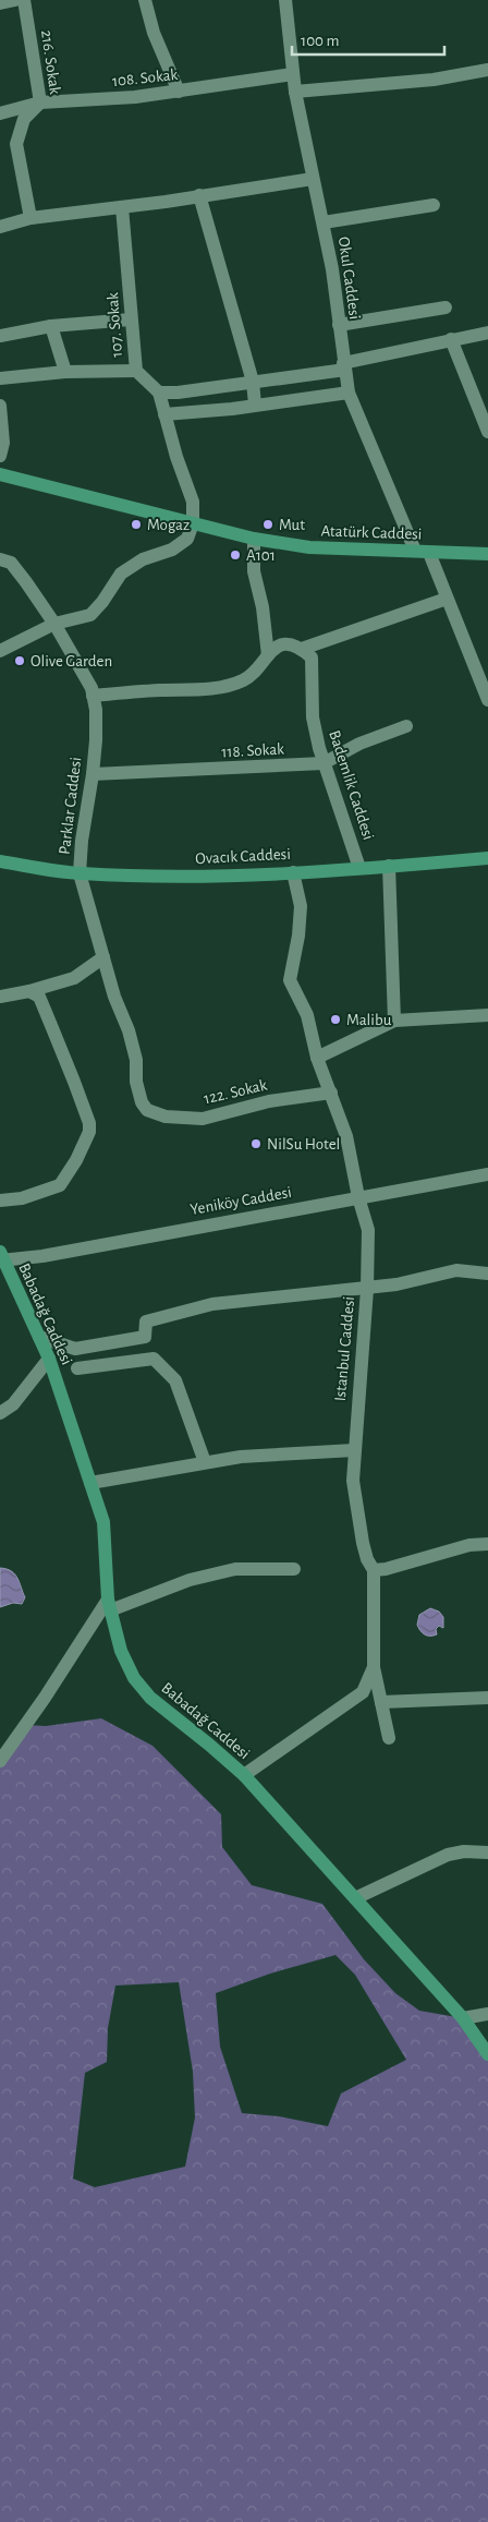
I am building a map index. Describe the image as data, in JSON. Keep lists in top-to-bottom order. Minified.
{"streets":{"main road":["Atatürk Caddesi","Ovacık Caddesi","Babadağ Caddesi"],"street":["216. Sokak","108. Sokak","Okul Caddesi","107. Sokak","118. Sokak","Bademlik Caddesi","Parklar Caddesi","122. Sokak","Yeniköy Caddesi","Istanbul Caddesi"]},"crossings":[["216. Sokak","108. Sokak"],["108. Sokak","Okul Caddesi"],["Okul Caddesi","Atatürk Caddesi"],["118. Sokak","Bademlik Caddesi"],["118. Sokak","Parklar Caddesi"],["Bademlik Caddesi","Ovacık Caddesi"],["Parklar Caddesi","Ovacık Caddesi"],["Parklar Caddesi","122. Sokak"],["Ovacık Caddesi","Istanbul Caddesi"],["122. Sokak","Istanbul Caddesi"],["Yeniköy Caddesi","Babadağ Caddesi"],["Yeniköy Caddesi","Istanbul Caddesi"],["Babadağ Caddesi","Istanbul Caddesi"]],"places":["Mogaz","Mut","A101","Olive Garden","Malibu","NilSu Hotel"],"scale_bar":"100 m"}
